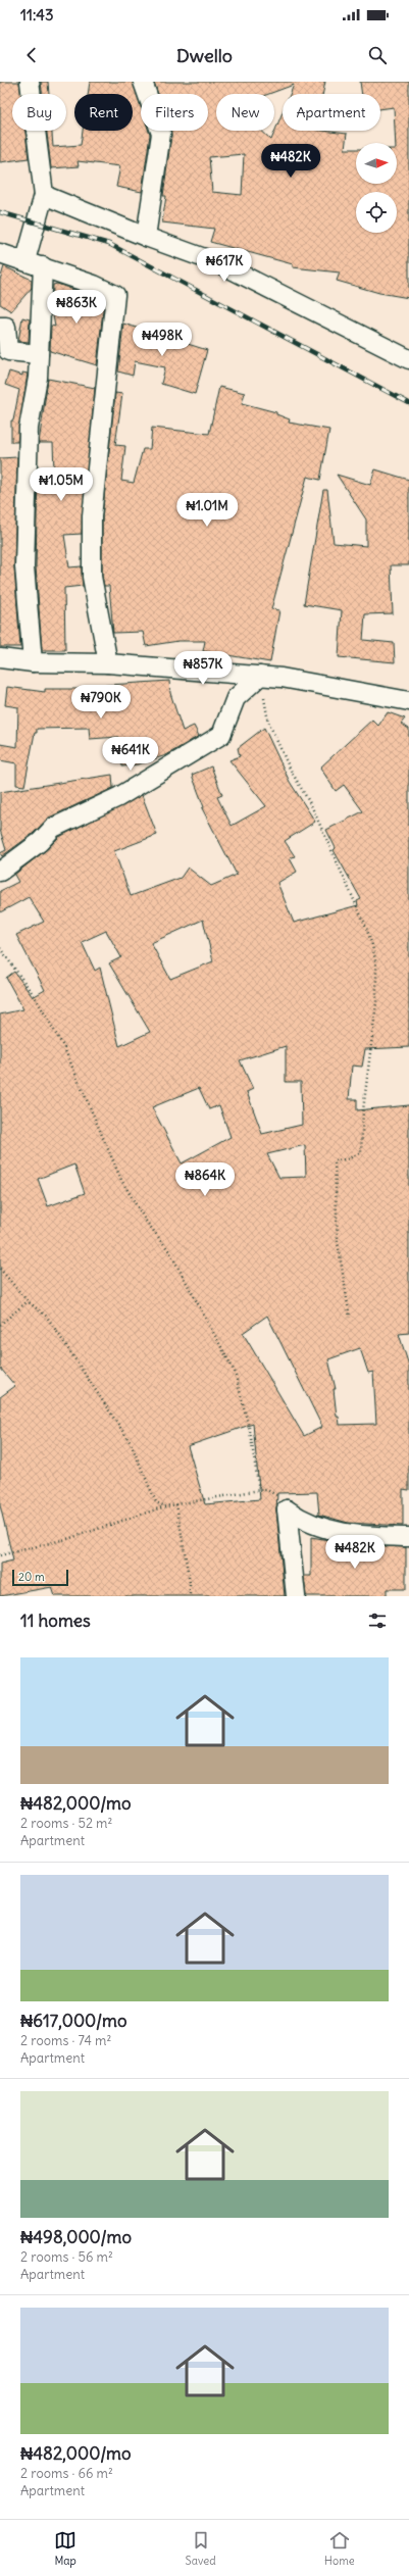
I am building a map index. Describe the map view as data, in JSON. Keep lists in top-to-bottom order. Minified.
{"scale_bar":"20 m","north":"right","page":{"status":"11:43","header":"Dwello","chip":["Buy","Rent","Filters","New","Apartment"],"price":["₦482K","₦617K","₦863K","₦498K","₦1.05M","₦1.01M","₦857K","₦790K","₦641K","₦864K","₦482K"],"scale":"20 m","heading":"11 homes","list":[{"name":"₦482,000/mo","note":"2 rooms · 52 m² · Apartment"},{"name":"₦617,000/mo","note":"2 rooms · 74 m² · Apartment"},{"name":"₦498,000/mo","note":"2 rooms · 56 m² · Apartment"},{"name":"₦482,000/mo","note":"2 rooms · 66 m² · Apartment"}],"tabs":["Map","Saved","Home"]}}
